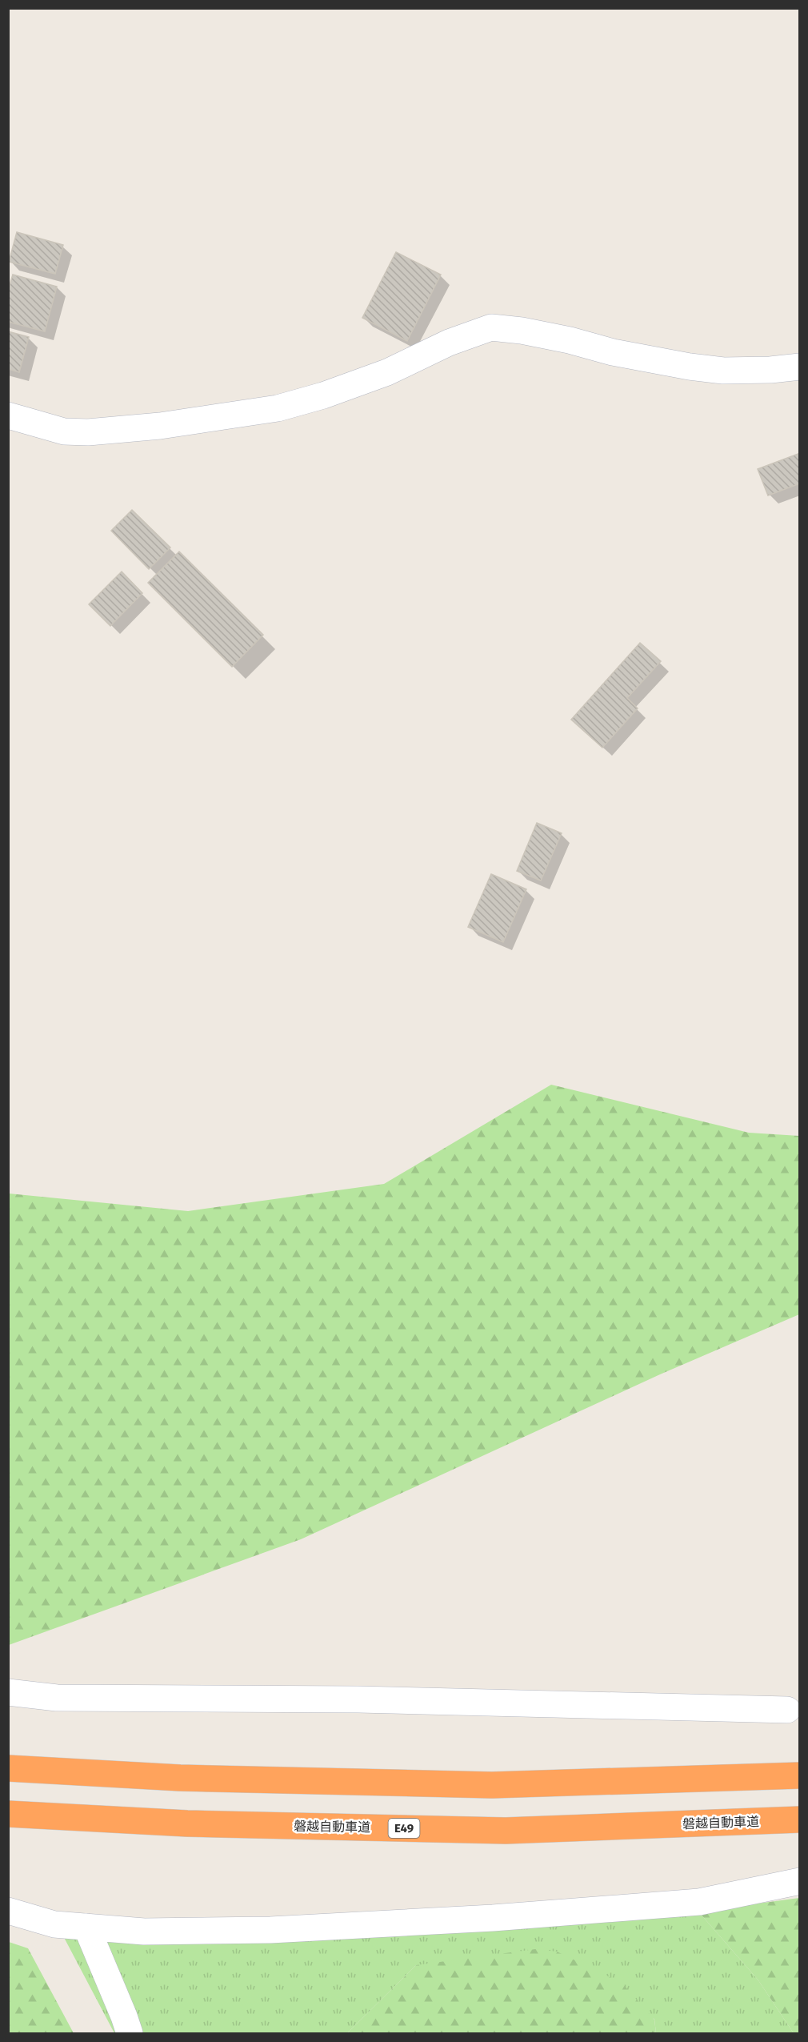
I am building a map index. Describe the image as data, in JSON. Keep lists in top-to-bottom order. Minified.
{"streets":{"highway":["磐越自動車道","E49"]}}
